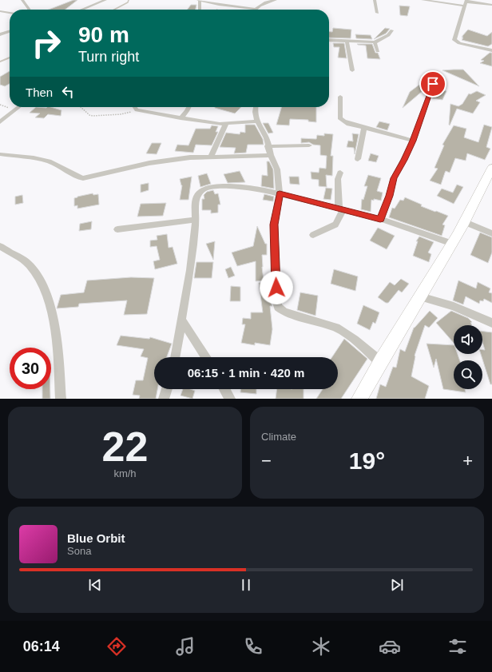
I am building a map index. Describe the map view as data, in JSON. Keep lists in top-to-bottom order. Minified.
{"page":{"turn":["90 m","Turn right"],"then":"Then","limit":"30","trip":"06:15 · 1 min · 420 m","tile":[["22","km/h"],"Climate"],"heat":["−","19°","+"],"song":["Blue Orbit","Sona"],"tabs":"06:14"}}
